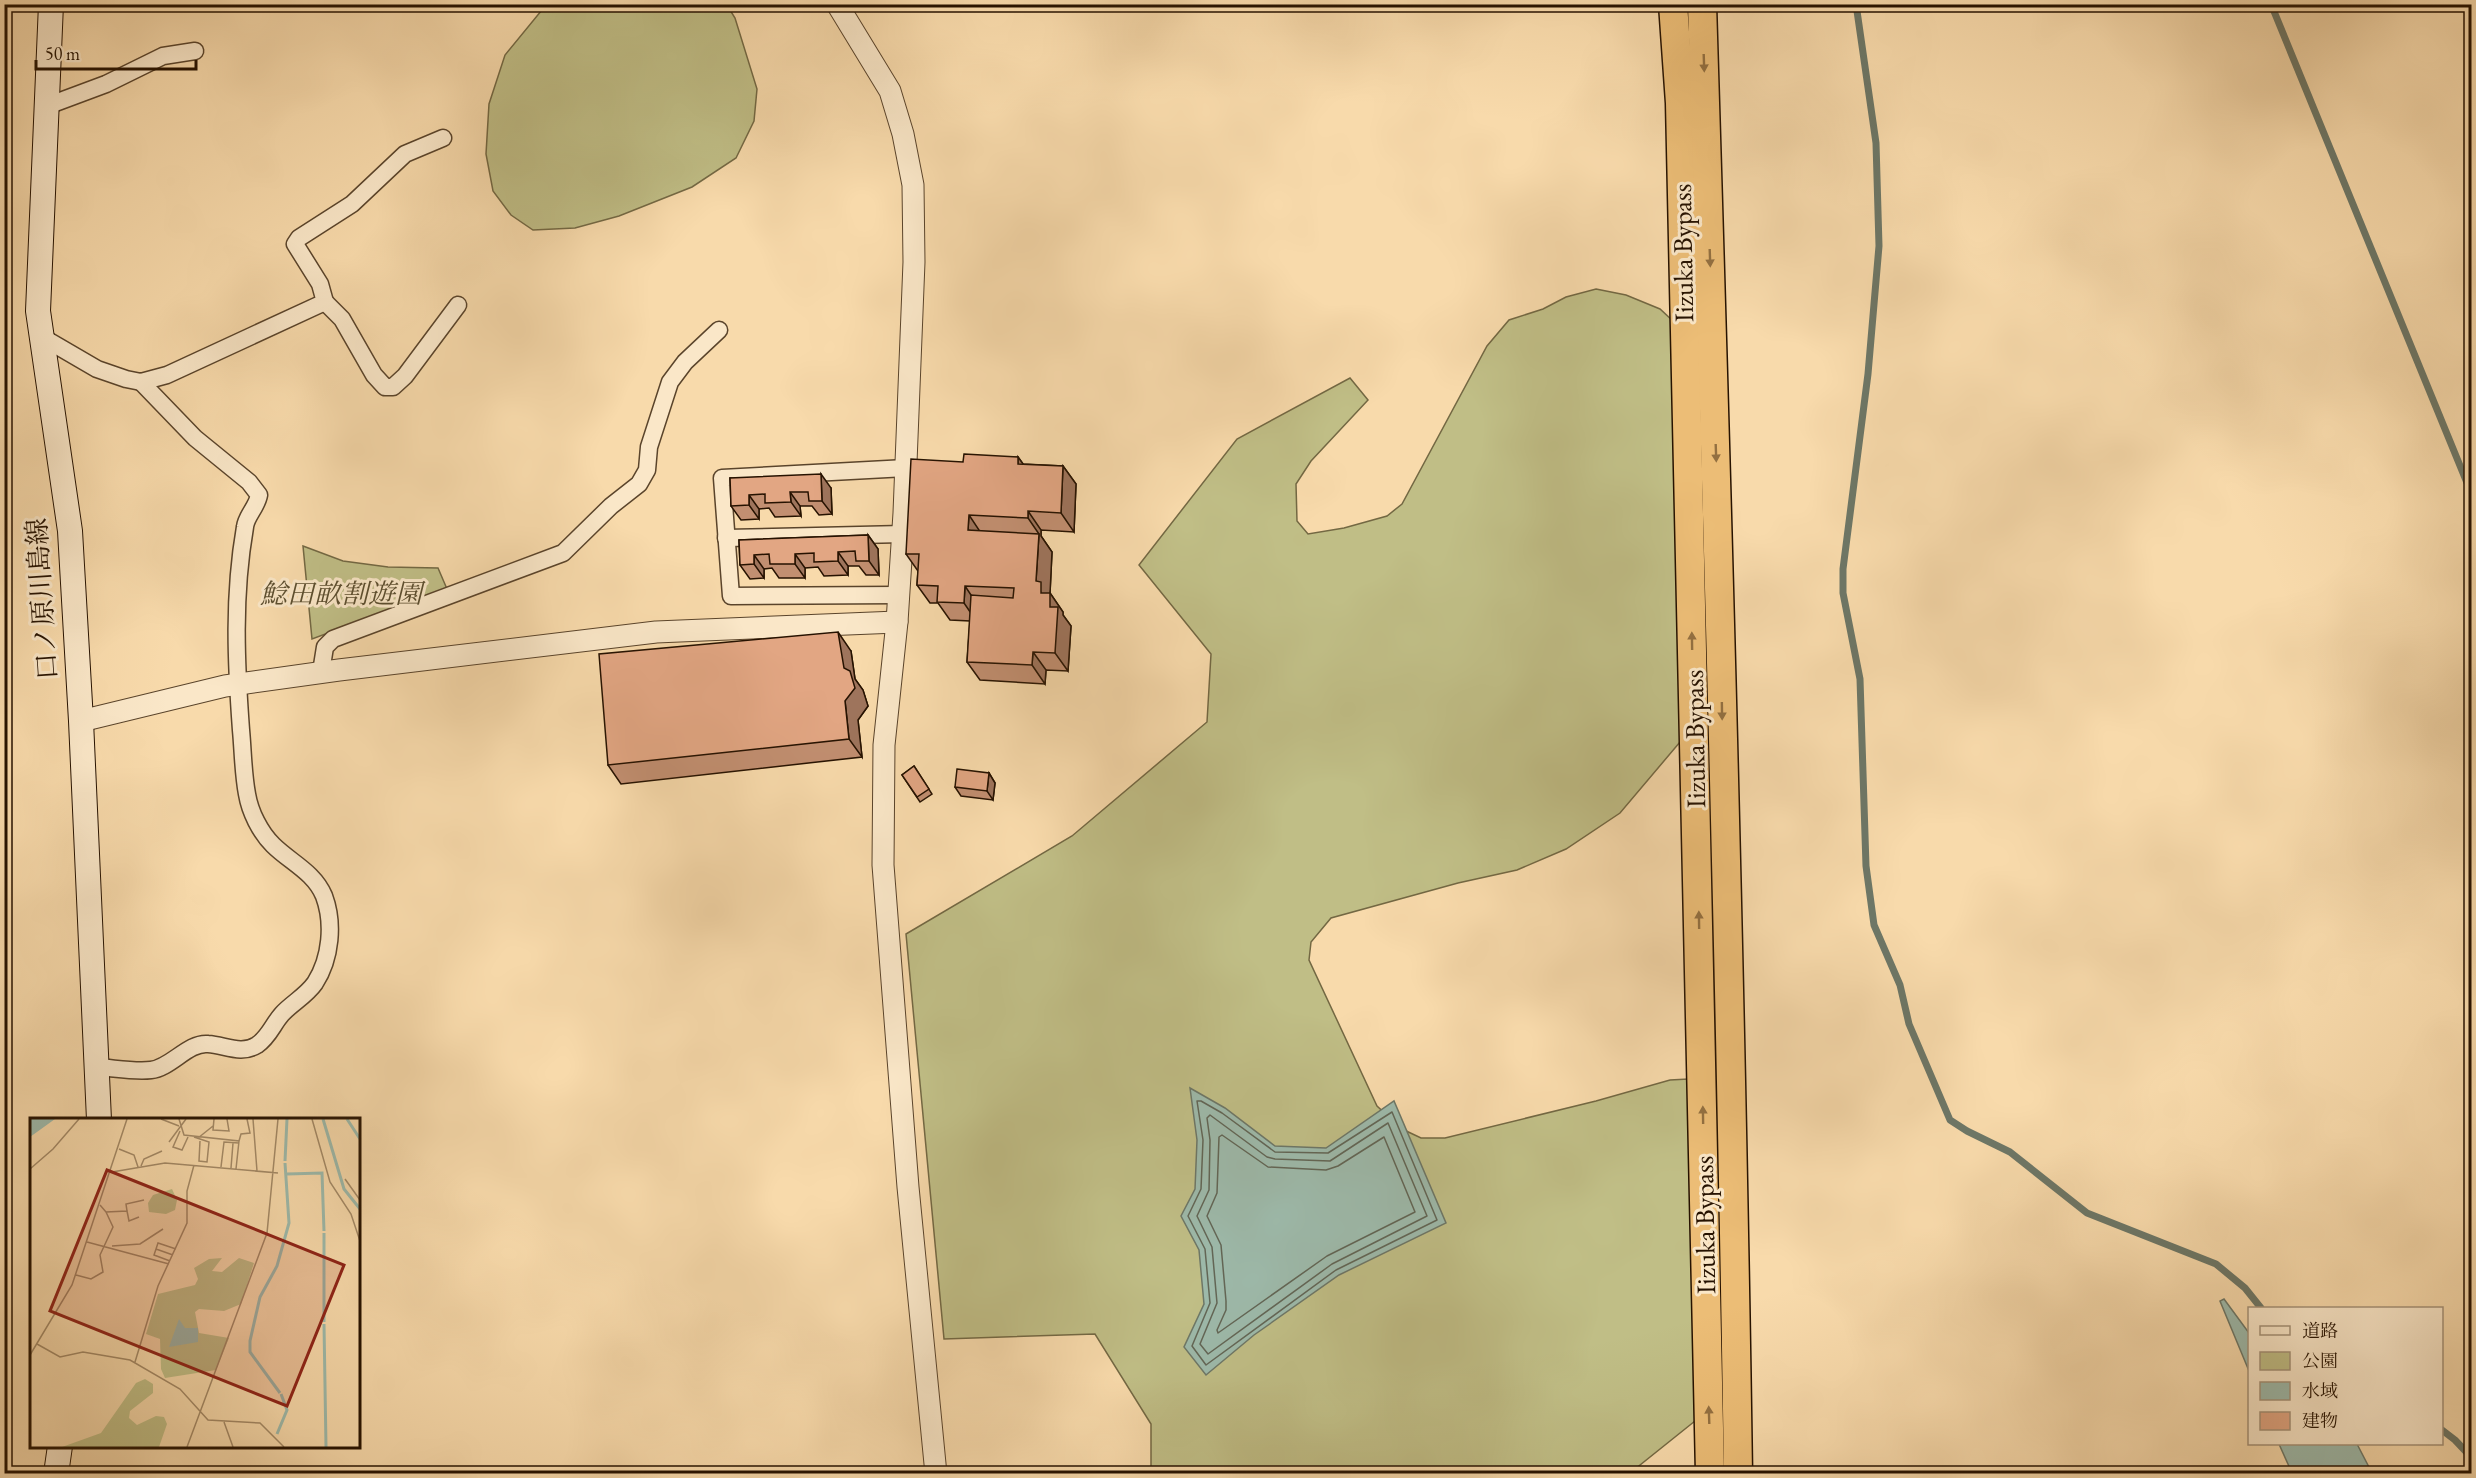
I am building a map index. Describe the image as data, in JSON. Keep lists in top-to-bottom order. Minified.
{"streets":{"highway":["Iizuka Bypass"],"main road":["口ノ原川島線"]},"parks":["鯰田畝割遊園"],"legend":["道路","公園","水域","建物"],"scale_bar":"50 m"}
